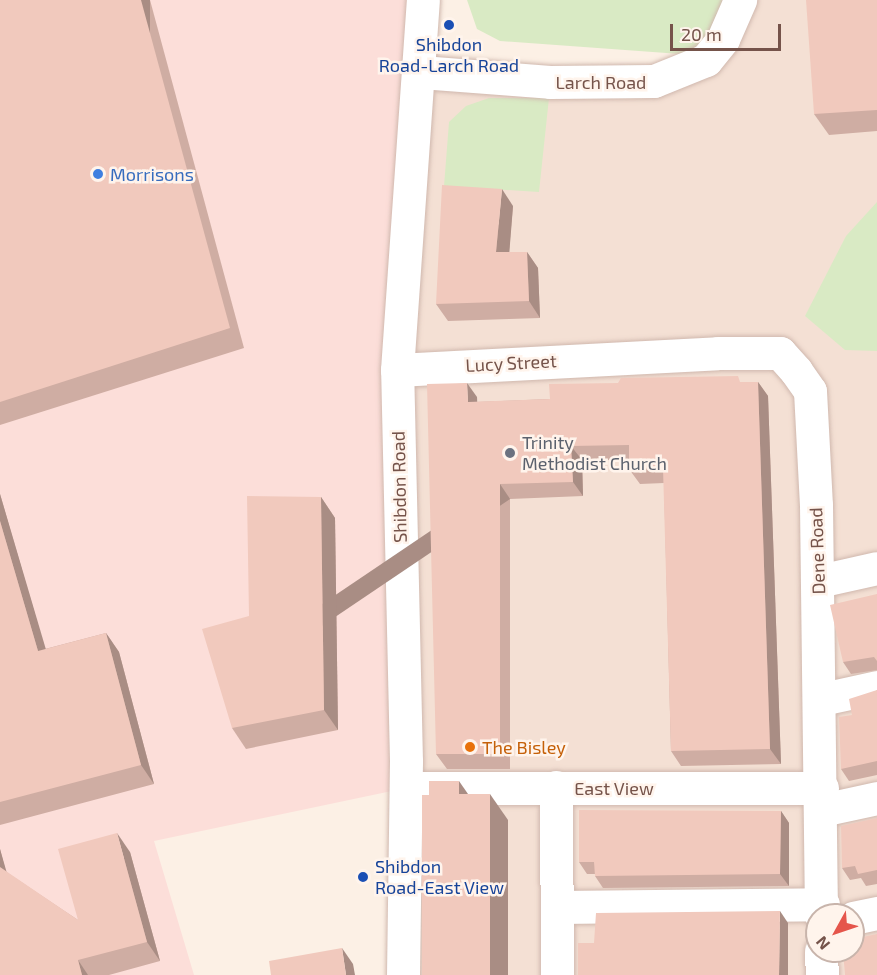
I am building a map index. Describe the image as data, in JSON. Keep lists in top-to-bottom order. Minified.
{"streets":{"street":["Larch Road","Lucy Street","Shibdon Road","Dene Road","East View"]},"crossings":[["Larch Road","Shibdon Road"],["Lucy Street","Shibdon Road"],["Lucy Street","Dene Road"],["Shibdon Road","East View"],["Dene Road","East View"]],"places":["Shibdon Road-Larch Road","Morrisons","Trinity Methodist Church","The Bisley","Shibdon Road-East View"],"scale_bar":"20 m","north":"bottom left"}
